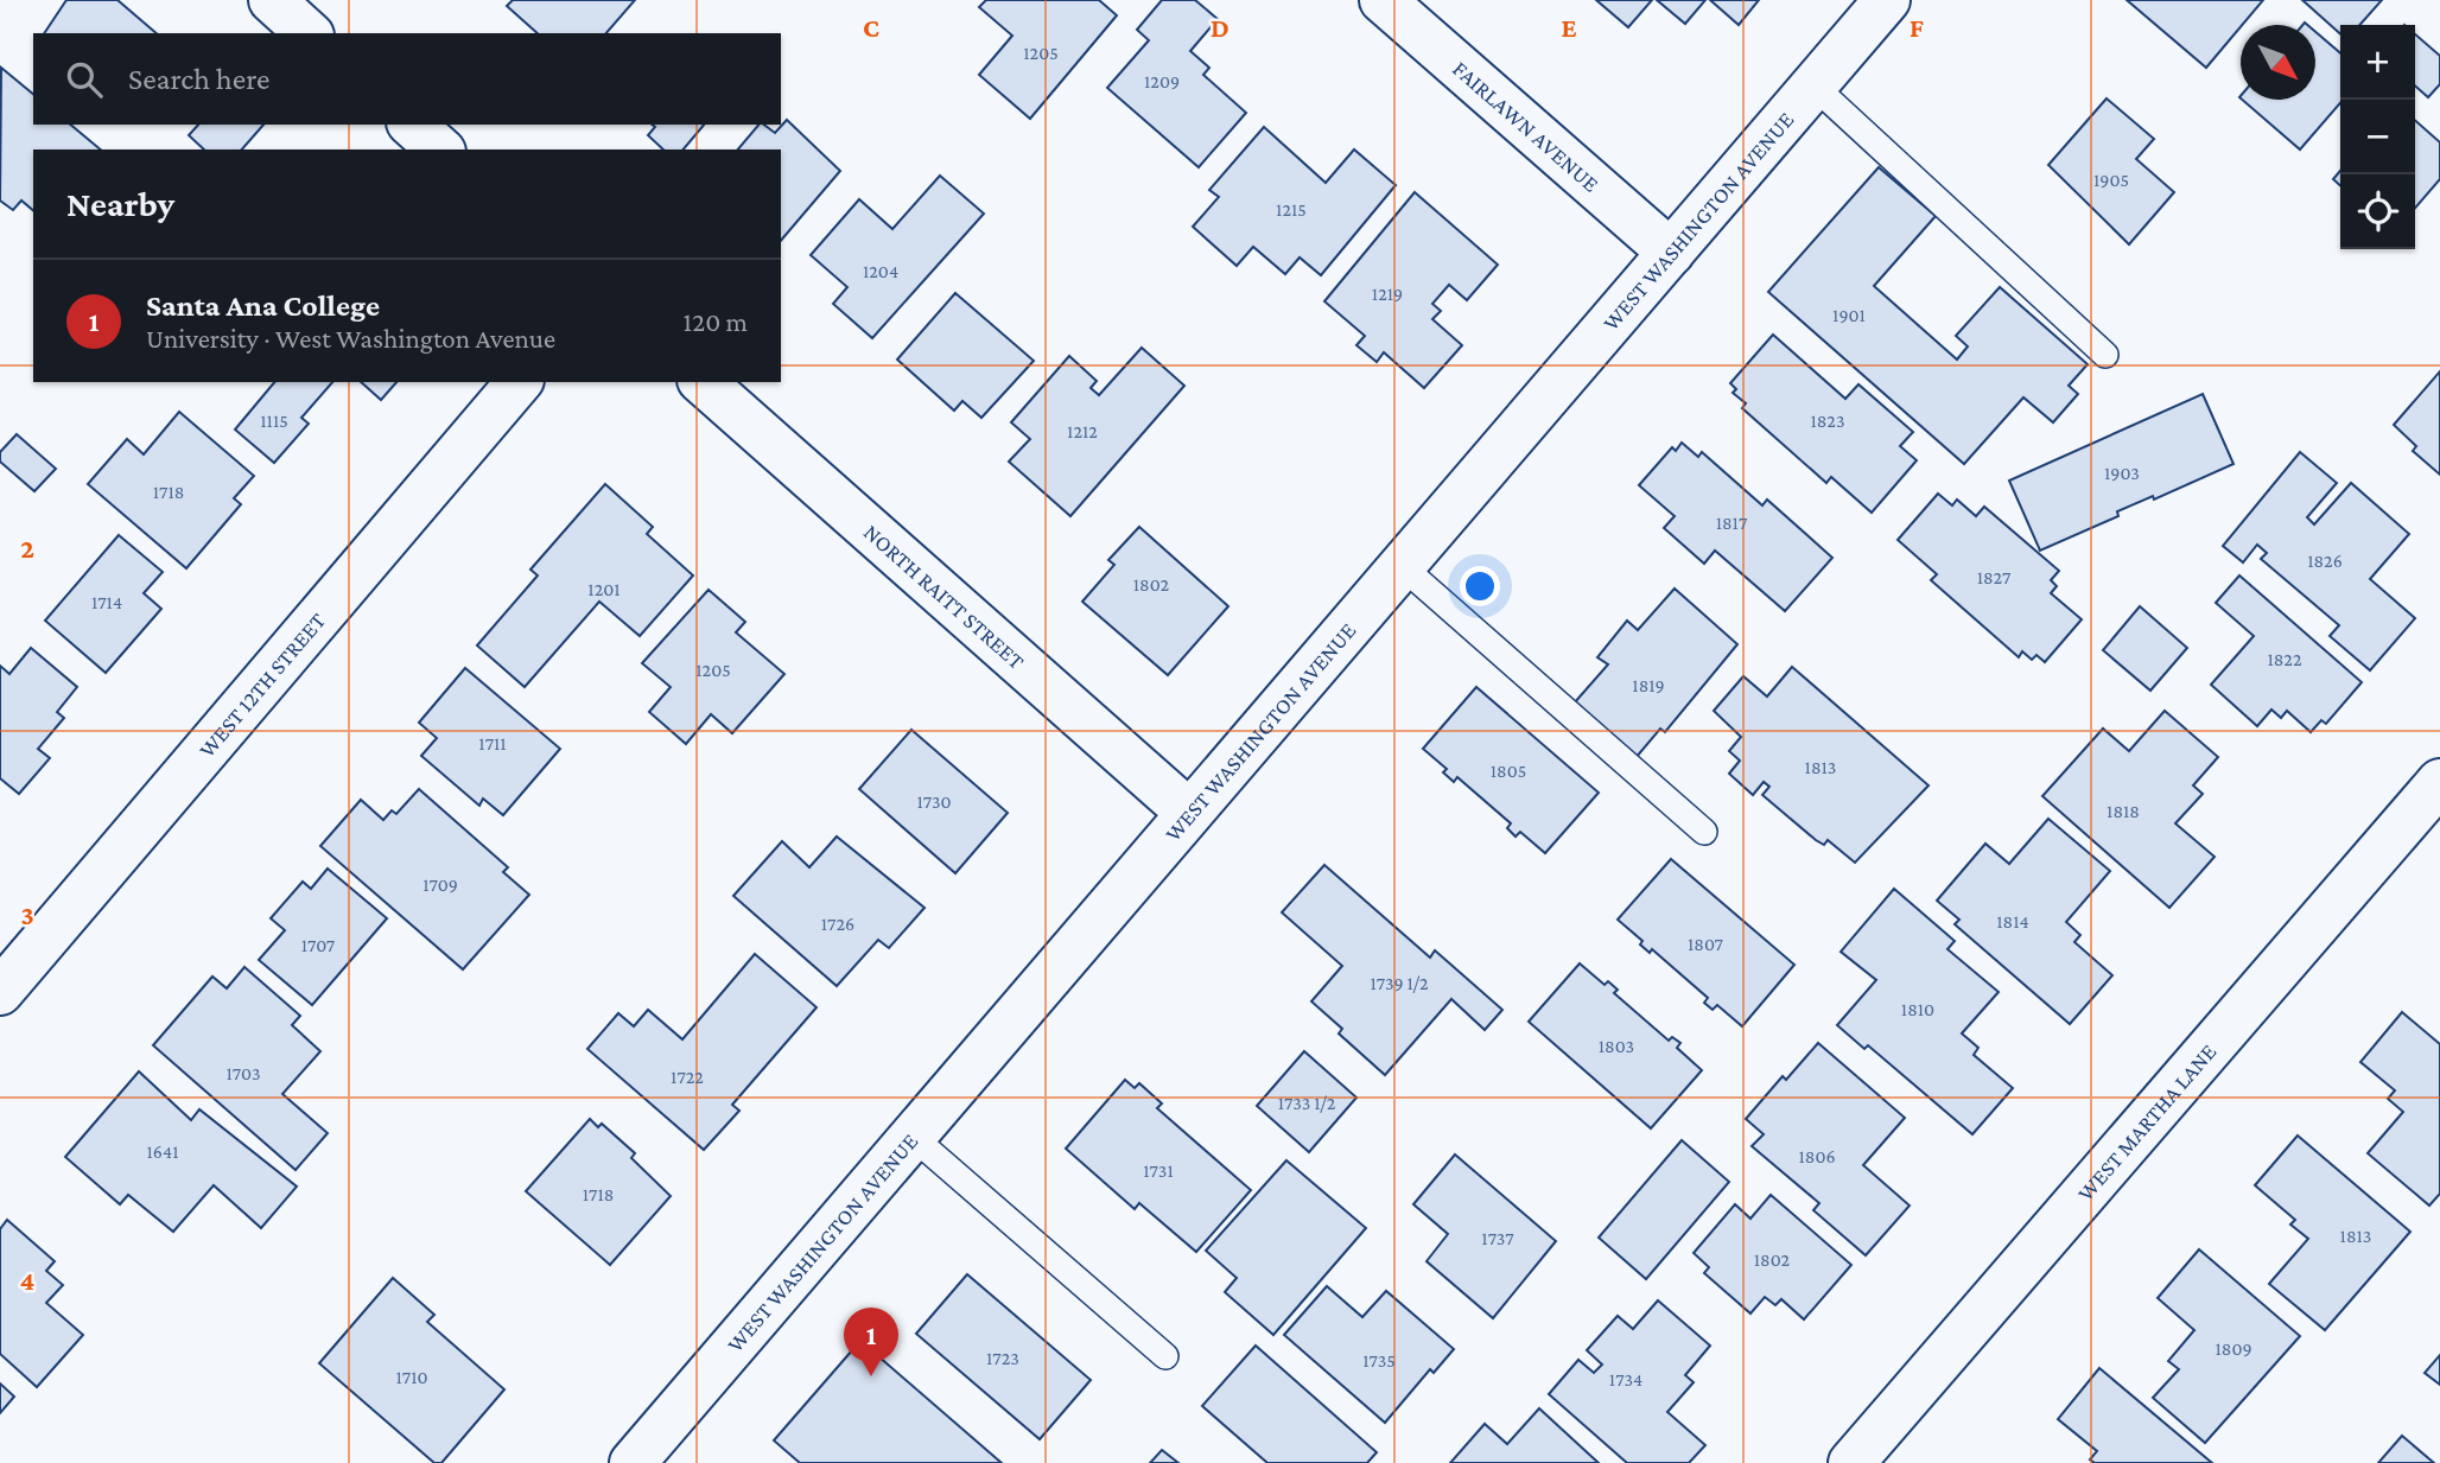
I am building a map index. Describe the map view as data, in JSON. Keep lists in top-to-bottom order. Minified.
{"streets":{"street":["FAIRLAWN AVENUE","WEST WASHINGTON AVENUE","NORTH RAITT STREET","WEST 12TH STREET","WEST MARTHA LANE"]},"crossings":[["FAIRLAWN AVENUE","WEST WASHINGTON AVENUE"],["WEST WASHINGTON AVENUE","NORTH RAITT STREET"]],"house_numbers":["1205","1209","1905","1215","1204","1219","1901","1115","1823","1212","1903","1718","1817","1826","1827","1802","1201","1714","1822","1205","1819","1711","1813","1805","1730","1818","1709","1814","1726","1807","1707","1739 1/2","1810","1803","1703","1722","1733 1/2","1641","1806","1731","1718","1813","1737","1802","1809","1723","1735","1710","1734"],"north":"bottom right","page":{"map_buttons":["+","−"],"search":"Search here","heading":"Nearby","list":[{"mark":"1","name":"Santa Ana College","note":"University · West Washington Avenue","value":"120 m"}],"pins":"1"},"grid":{"columns":["C","D","E","F"],"rows":["2","3","4"]}}
